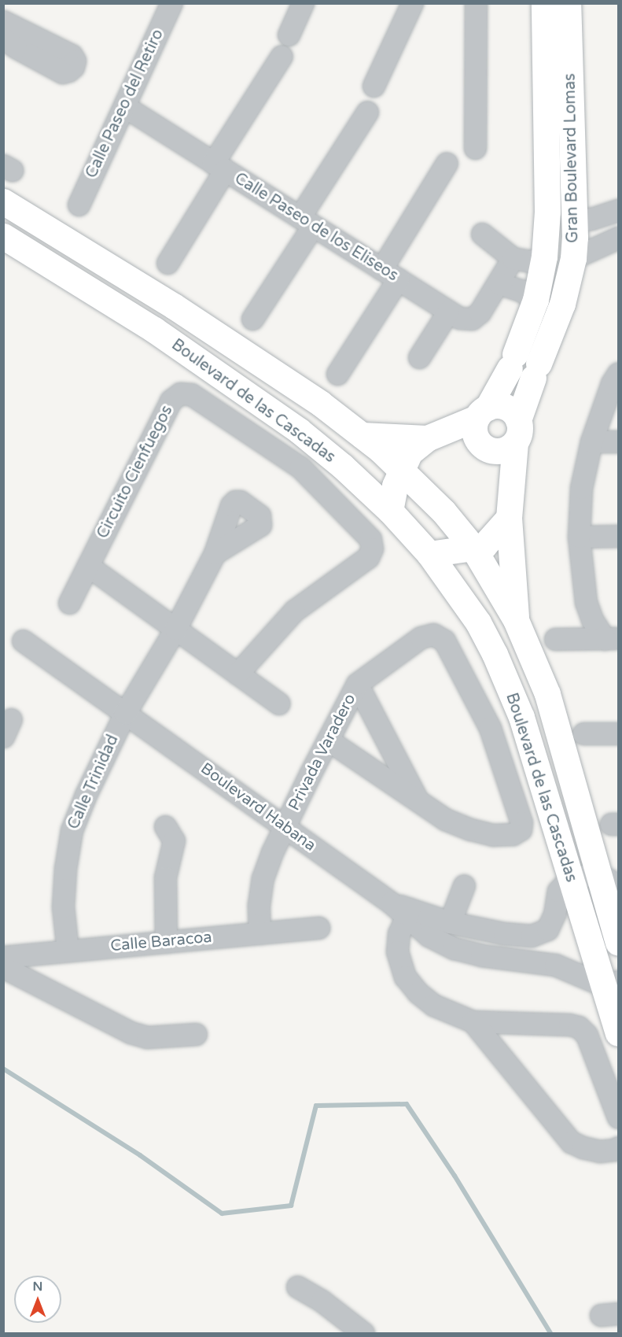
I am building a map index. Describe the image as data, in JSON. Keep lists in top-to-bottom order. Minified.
{"streets":{"main road":["Gran Boulevard Lomas","Boulevard de las Cascadas"],"street":["Calle Paseo del Retiro","Calle Paseo de los Eliseos","Circuito Cienfuegos","Privada Varadero","Calle Trinidad","Boulevard Habana","Calle Baracoa"]},"crossings":[["Calle Paseo del Retiro","Calle Paseo de los Eliseos"],["Gran Boulevard Lomas","Boulevard de las Cascadas"],["Boulevard de las Cascadas","Boulevard Habana"],["Privada Varadero","Boulevard Habana"],["Privada Varadero","Calle Baracoa"],["Calle Trinidad","Boulevard Habana"],["Calle Trinidad","Calle Baracoa"]],"north":"top"}
